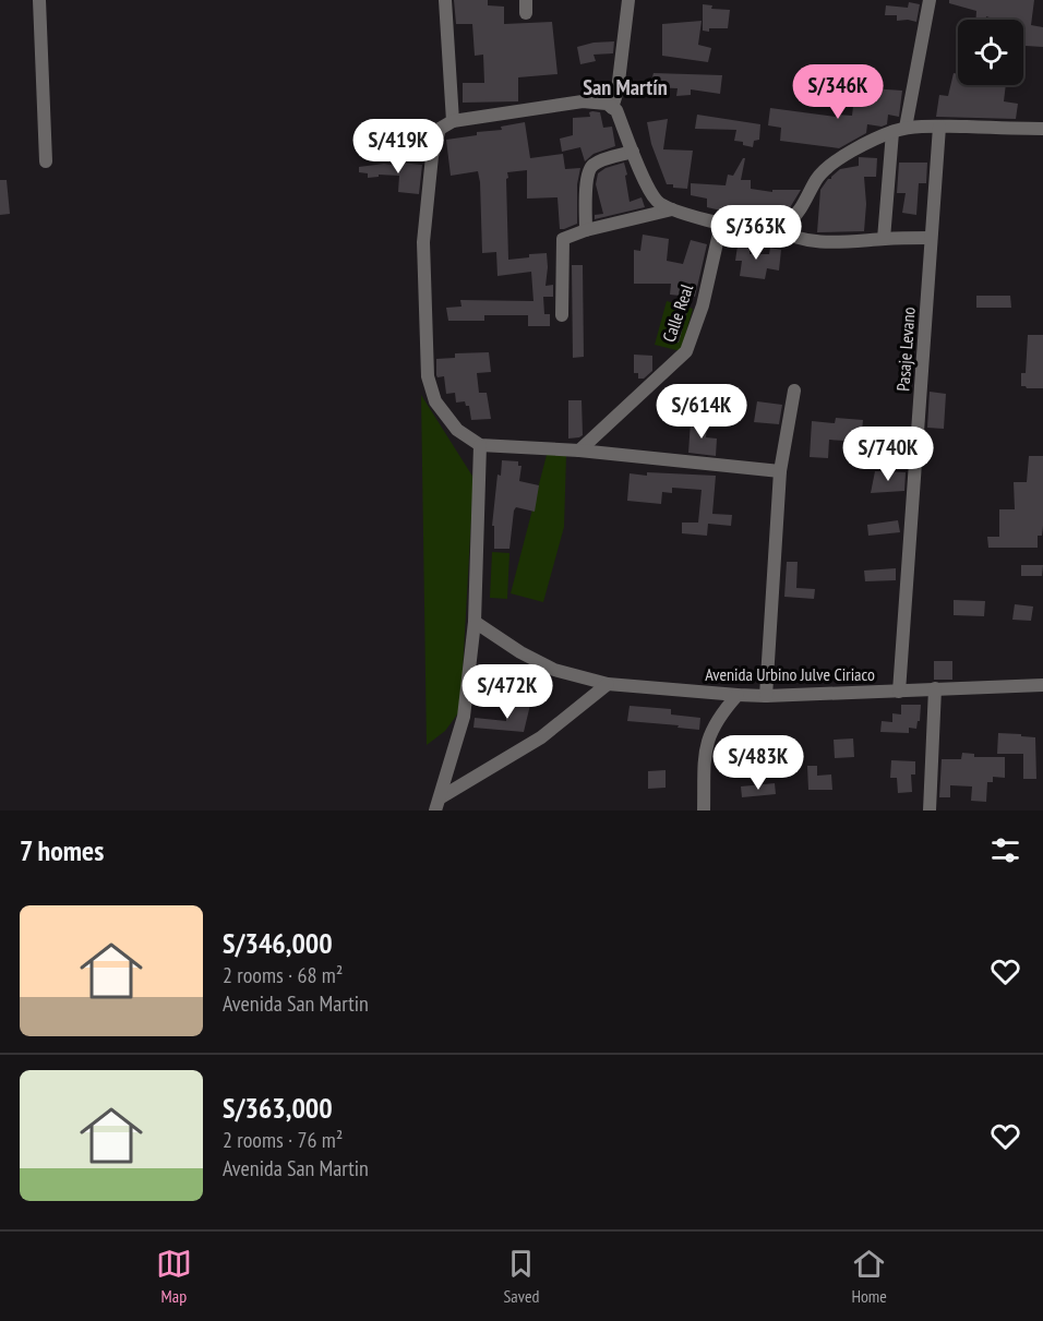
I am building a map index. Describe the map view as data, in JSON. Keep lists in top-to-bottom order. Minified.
{"streets":{"street":["Calle Real","Pasaje Levano","Avenida Urbino Julve Ciriaco"]},"crossings":[["Pasaje Levano","Avenida Urbino Julve Ciriaco"]],"districts":["San Martín"],"page":{"price":["S/346K","S/419K","S/363K","S/614K","S/740K","S/472K","S/483K"],"heading":"7 homes","list":[{"name":"S/346,000","note":"2 rooms · 68 m² · Avenida San Martin"},{"name":"S/363,000","note":"2 rooms · 76 m² · Avenida San Martin"}],"tabs":["Map","Saved","Home"]}}
